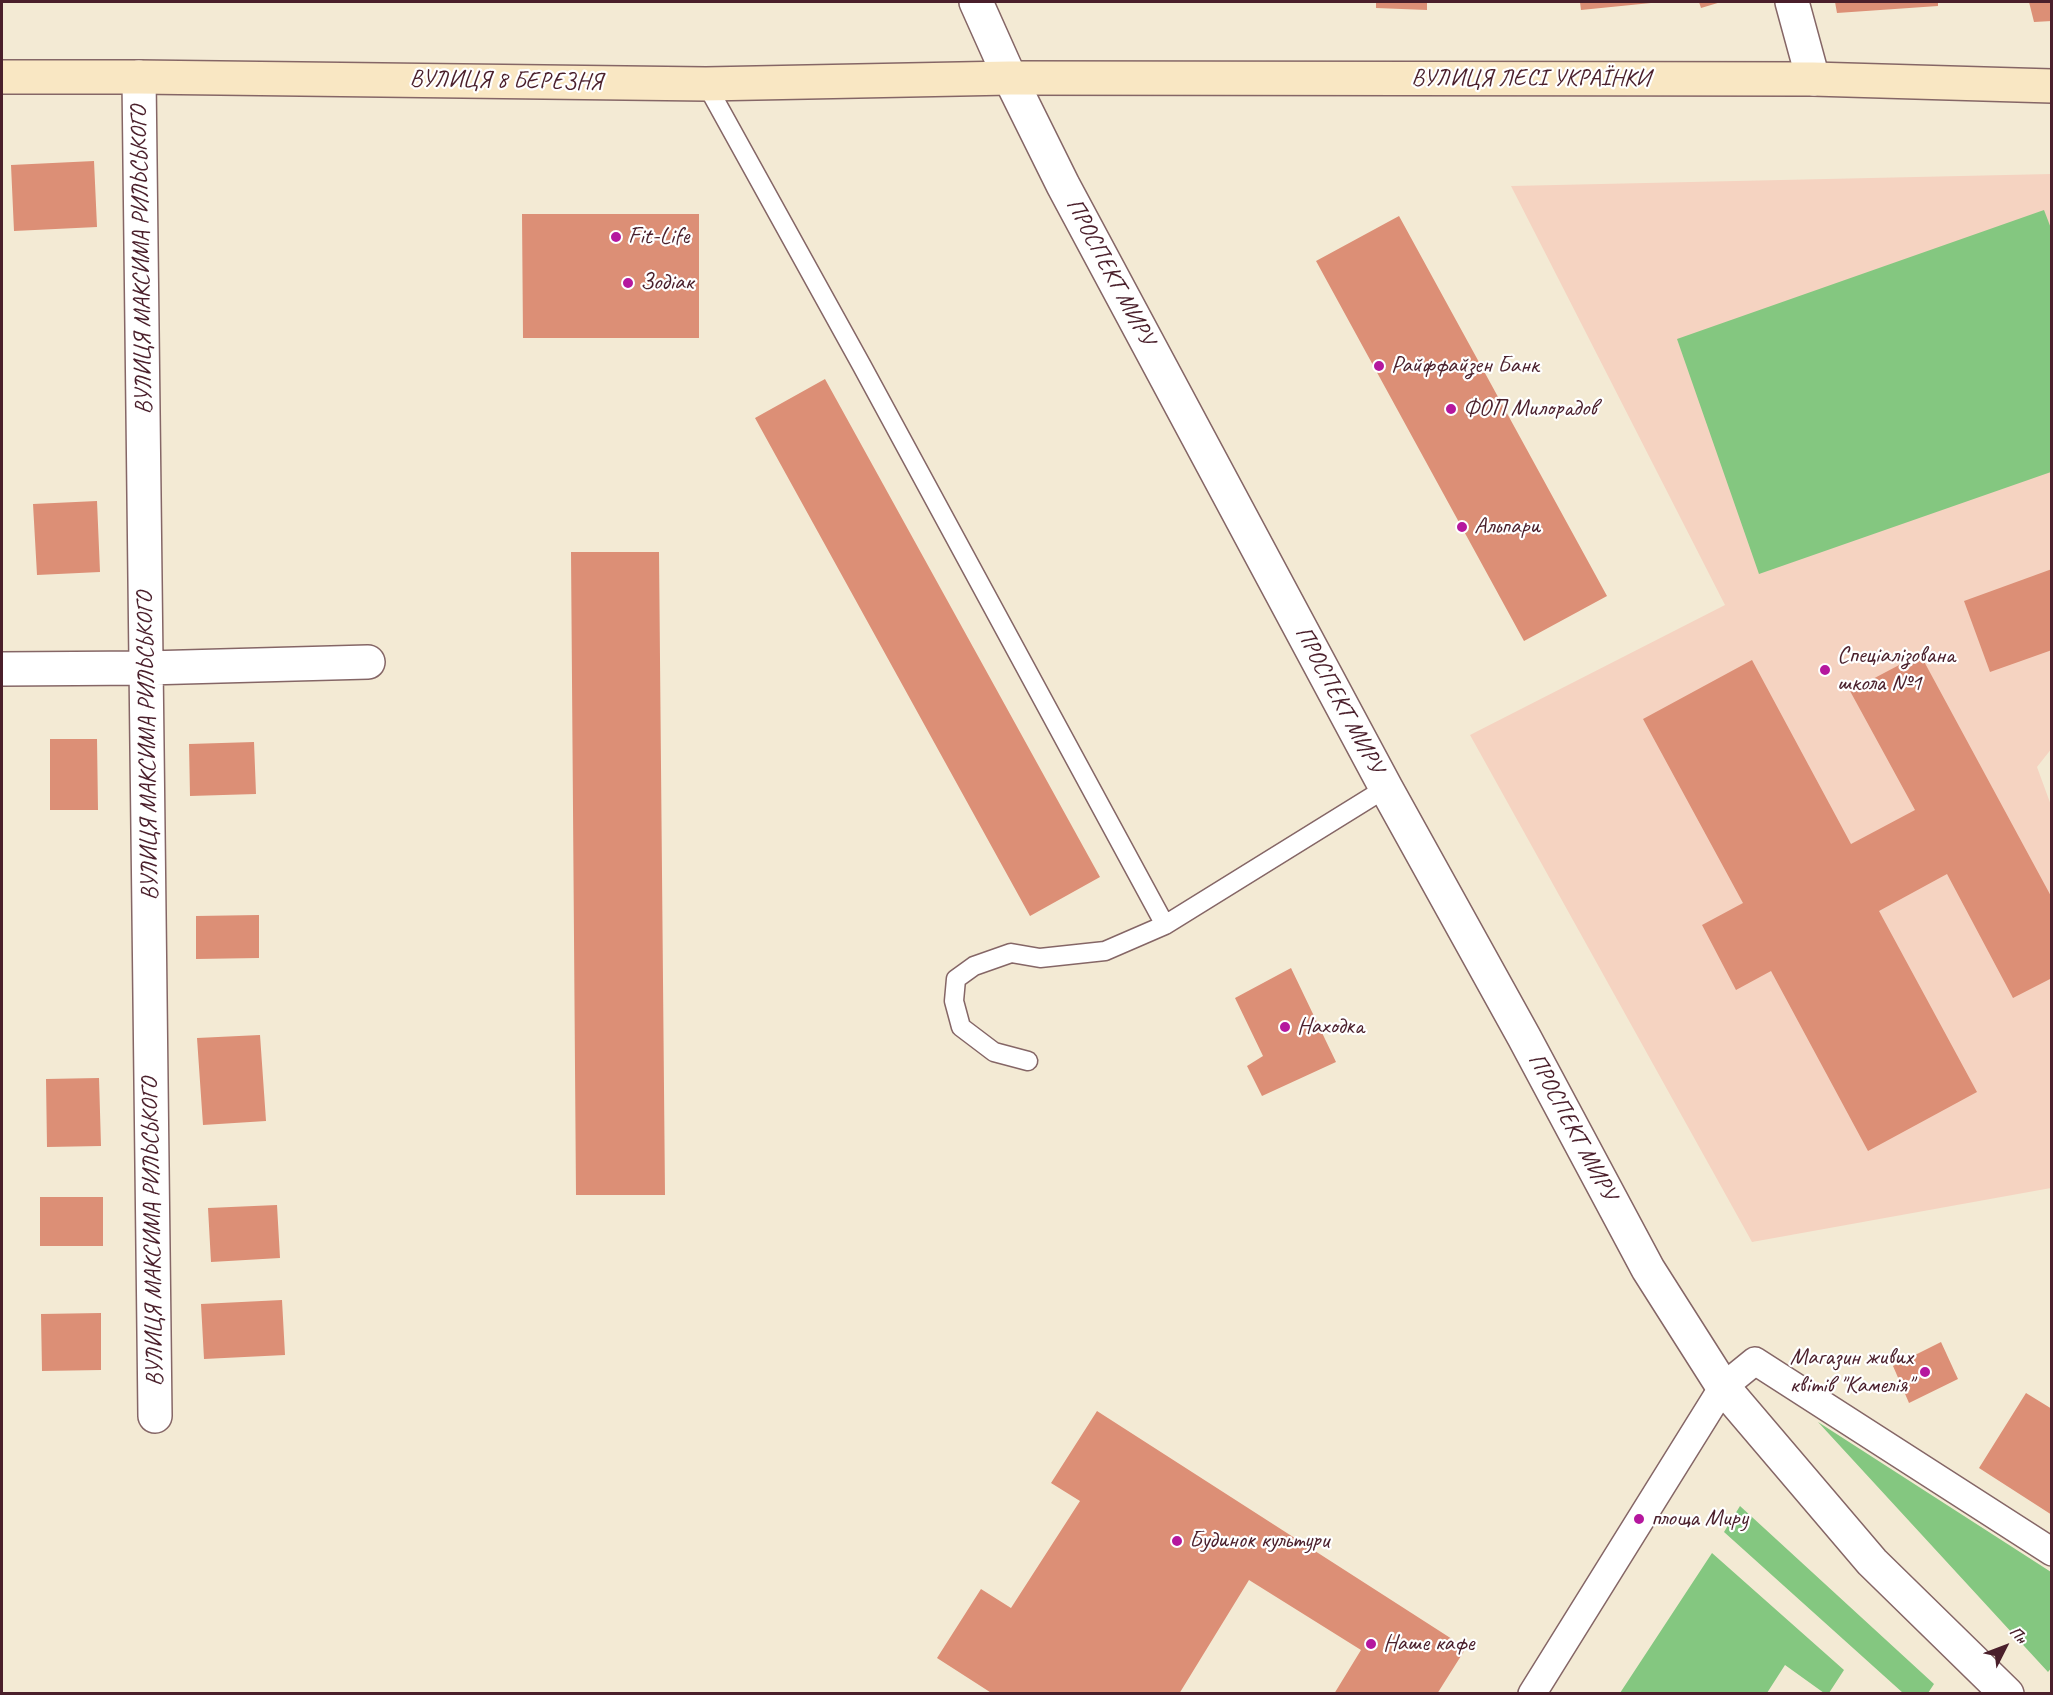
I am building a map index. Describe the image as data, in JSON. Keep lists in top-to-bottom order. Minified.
{"streets":{"main road":["ВУЛИЦЯ ЛЕСІ УКРАЇНКИ","ВУЛИЦЯ 8 БЕРЕЗНЯ"],"street":["ВУЛИЦЯ МАКСИМА РИЛЬСЬКОГО","ПРОСПЕКТ МИРУ"]},"crossings":[["ВУЛИЦЯ ЛЕСІ УКРАЇНКИ","ВУЛИЦЯ 8 БЕРЕЗНЯ"],["ВУЛИЦЯ ЛЕСІ УКРАЇНКИ","ПРОСПЕКТ МИРУ"],["ВУЛИЦЯ 8 БЕРЕЗНЯ","ВУЛИЦЯ МАКСИМА РИЛЬСЬКОГО"],["ВУЛИЦЯ 8 БЕРЕЗНЯ","ПРОСПЕКТ МИРУ"]],"places":["Fit-Life","Зодіак","Райффайзен Банк","ФОП Милорадов","Альпари","Спеціалізована школа №1","Находка","Магазин живих квітів \"Камелія\"","площа Миру","Будинок культури","Наше кафе"],"north":"top right"}
